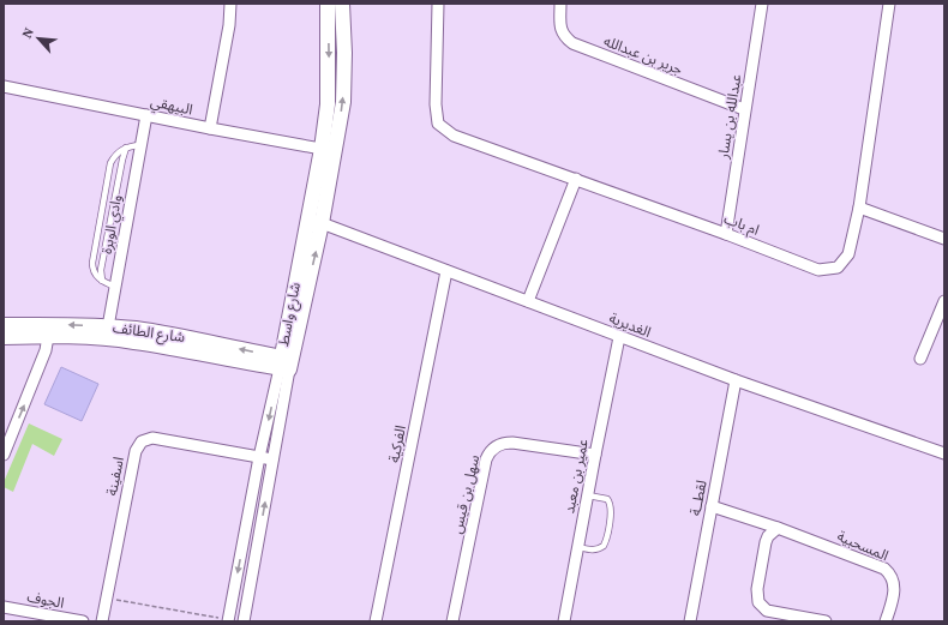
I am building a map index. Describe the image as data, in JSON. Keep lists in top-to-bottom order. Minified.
{"streets":{"street":["جرير بن عبدالله","البيهقي","عبدالله بن يسار","وادي الوبرة","ام باب","شارع واسط","الغديرية","شارع الطائف","الفركية","اسفينة","عمير بن معبد","سهل بن قيس","لقطــة","المسحبية","الجوف"]},"crossings":[["جرير بن عبدالله","عبدالله بن يسار"],["البيهقي","وادي الوبرة"],["البيهقي","شارع واسط"],["عبدالله بن يسار","ام باب"],["وادي الوبرة","شارع الطائف"],["شارع واسط","الغديرية"],["شارع واسط","شارع الطائف"],["شارع واسط","اسفينة"],["الغديرية","الفركية"],["الغديرية","عمير بن معبد"],["الغديرية","لقطــة"],["عمير بن معبد","سهل بن قيس"],["لقطــة","المسحبية"]],"north":"top left"}
